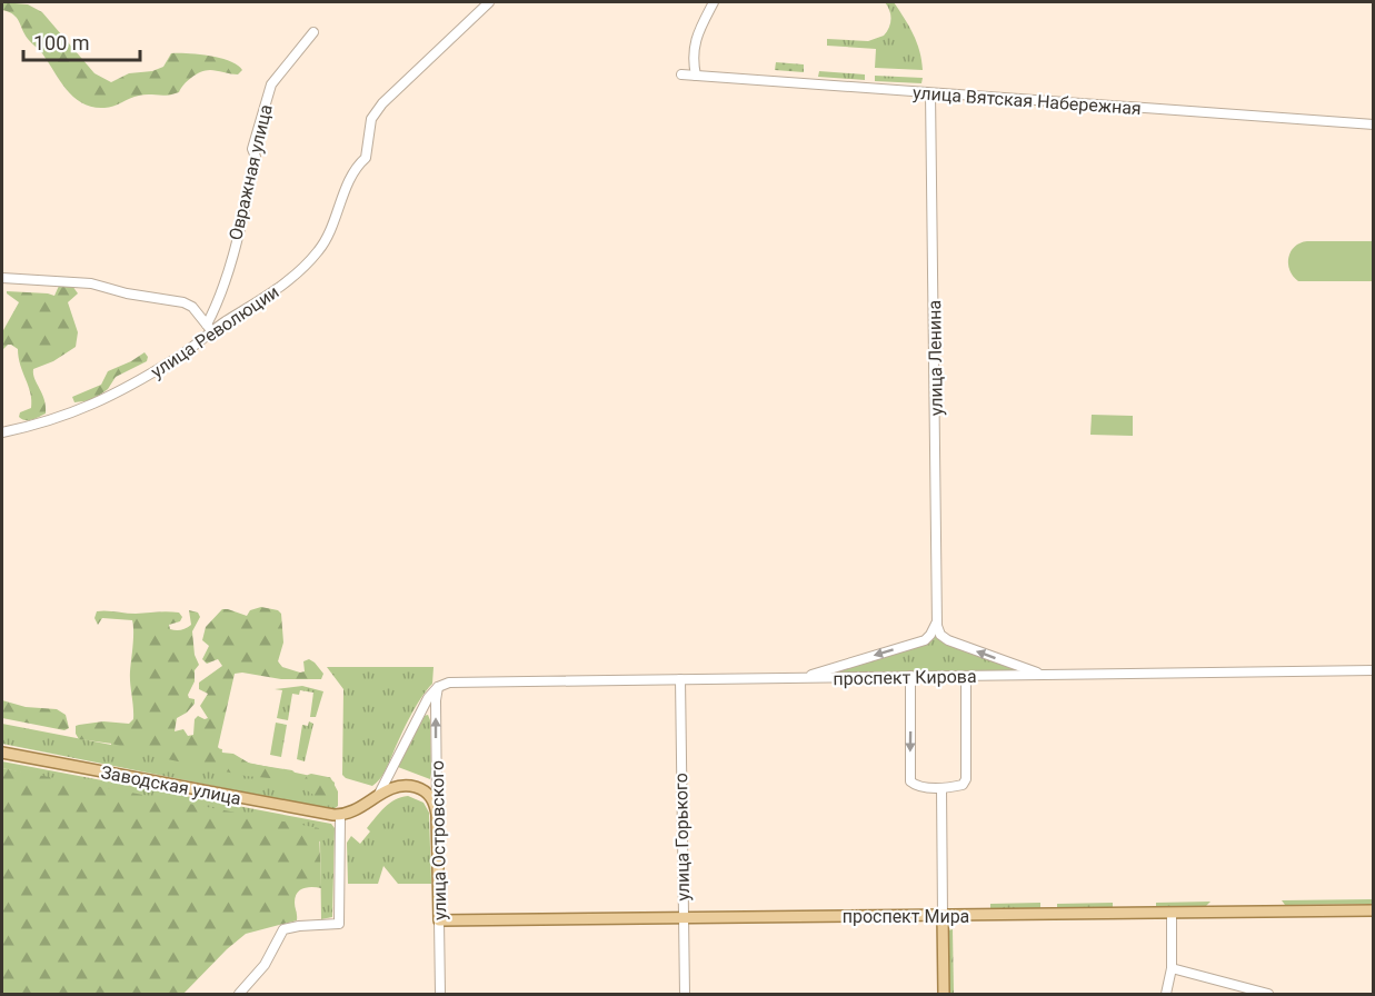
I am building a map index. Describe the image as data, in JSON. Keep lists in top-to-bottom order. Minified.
{"streets":{"main road":["Заводская улица","улица Островского","проспект Мира"],"street":["улица Вятская Набережная","Овражная улица","улица Революции","улица Ленина","проспект Кирова","улица Горького"]},"crossings":[["улица Вятская Набережная","улица Ленина"],["Овражная улица","улица Революции"],["проспект Кирова","улица Горького"],["проспект Кирова","улица Островского"],["улица Горького","проспект Мира"],["улица Островского","проспект Мира"]],"one_way":["улица Островского"],"scale_bar":"100 m"}
